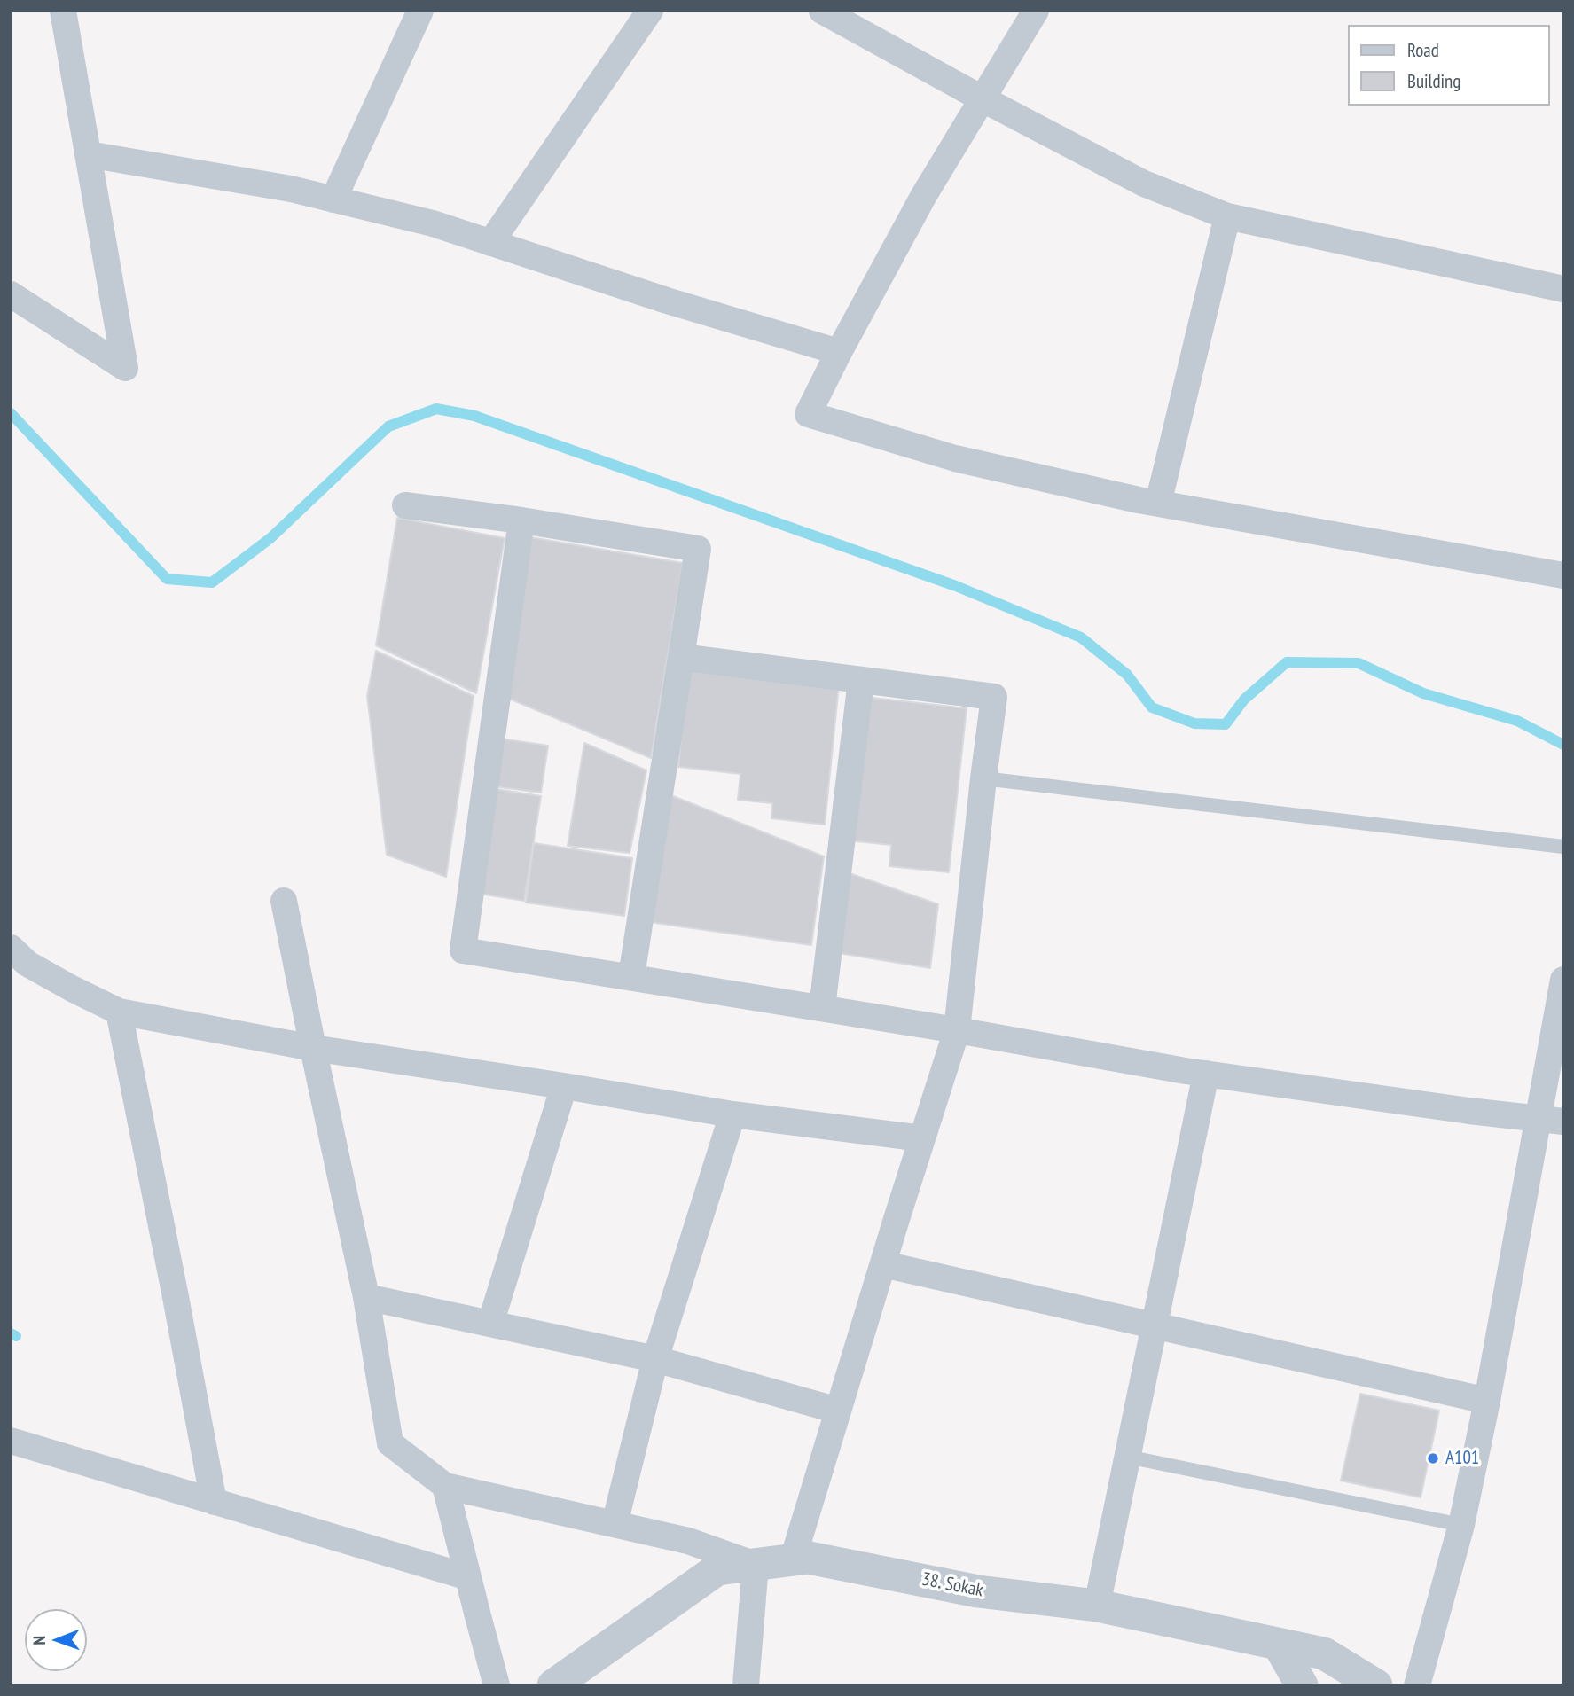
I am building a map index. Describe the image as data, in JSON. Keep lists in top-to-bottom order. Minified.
{"streets":{"street":["38. Sokak"]},"places":["A101"],"legend":["Road","Building"],"north":"left"}
